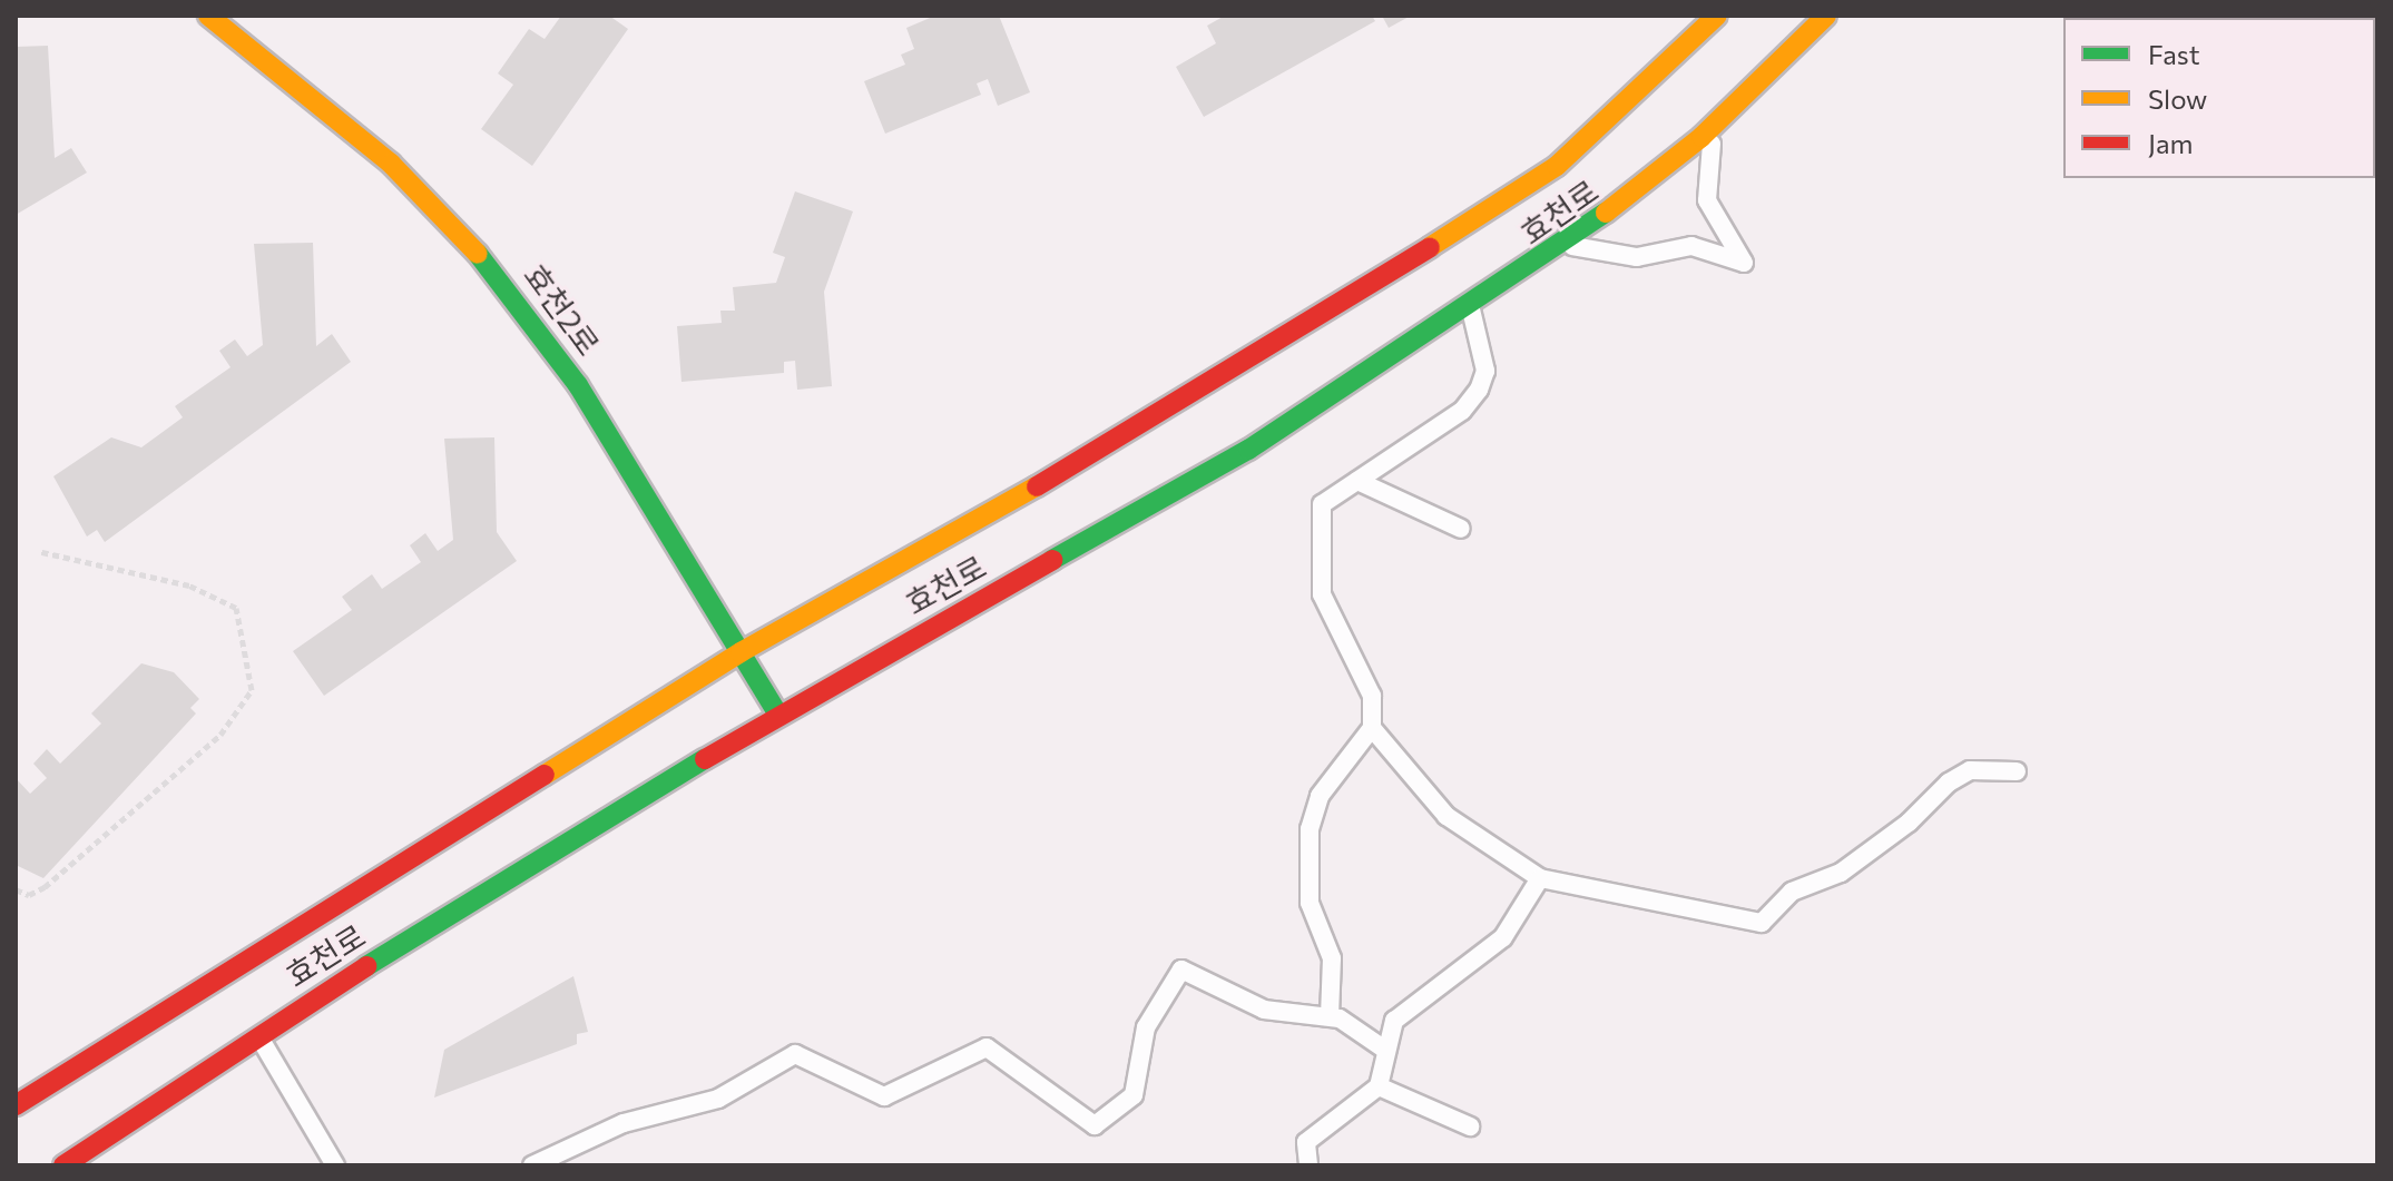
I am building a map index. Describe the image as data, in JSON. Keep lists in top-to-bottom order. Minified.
{"streets":{"main road":["효천로","효천2로"]},"crossings":[["효천로","효천2로"]],"legend":["Fast","Slow","Jam"]}
